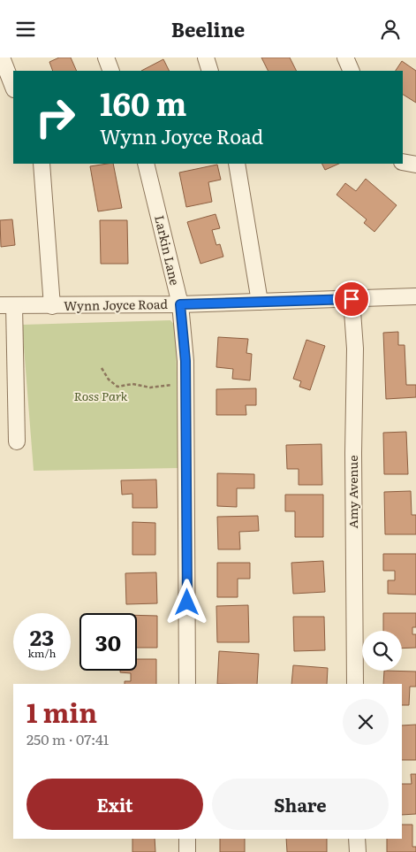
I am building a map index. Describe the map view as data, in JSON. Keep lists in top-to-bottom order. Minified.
{"streets":{"street":["Larkin Lane","Wynn Joyce Road","Amy Avenue"]},"crossings":[["Larkin Lane","Wynn Joyce Road"],["Wynn Joyce Road","Amy Avenue"]],"parks":["Ross Park"],"page":{"header":"Beeline","turn":["160 m","Wynn Joyce Road"],"speed":"23 km/h","limit":"30","heading":["1 min","250 m · 07:41"],"buttons":["Exit","Share"]}}
